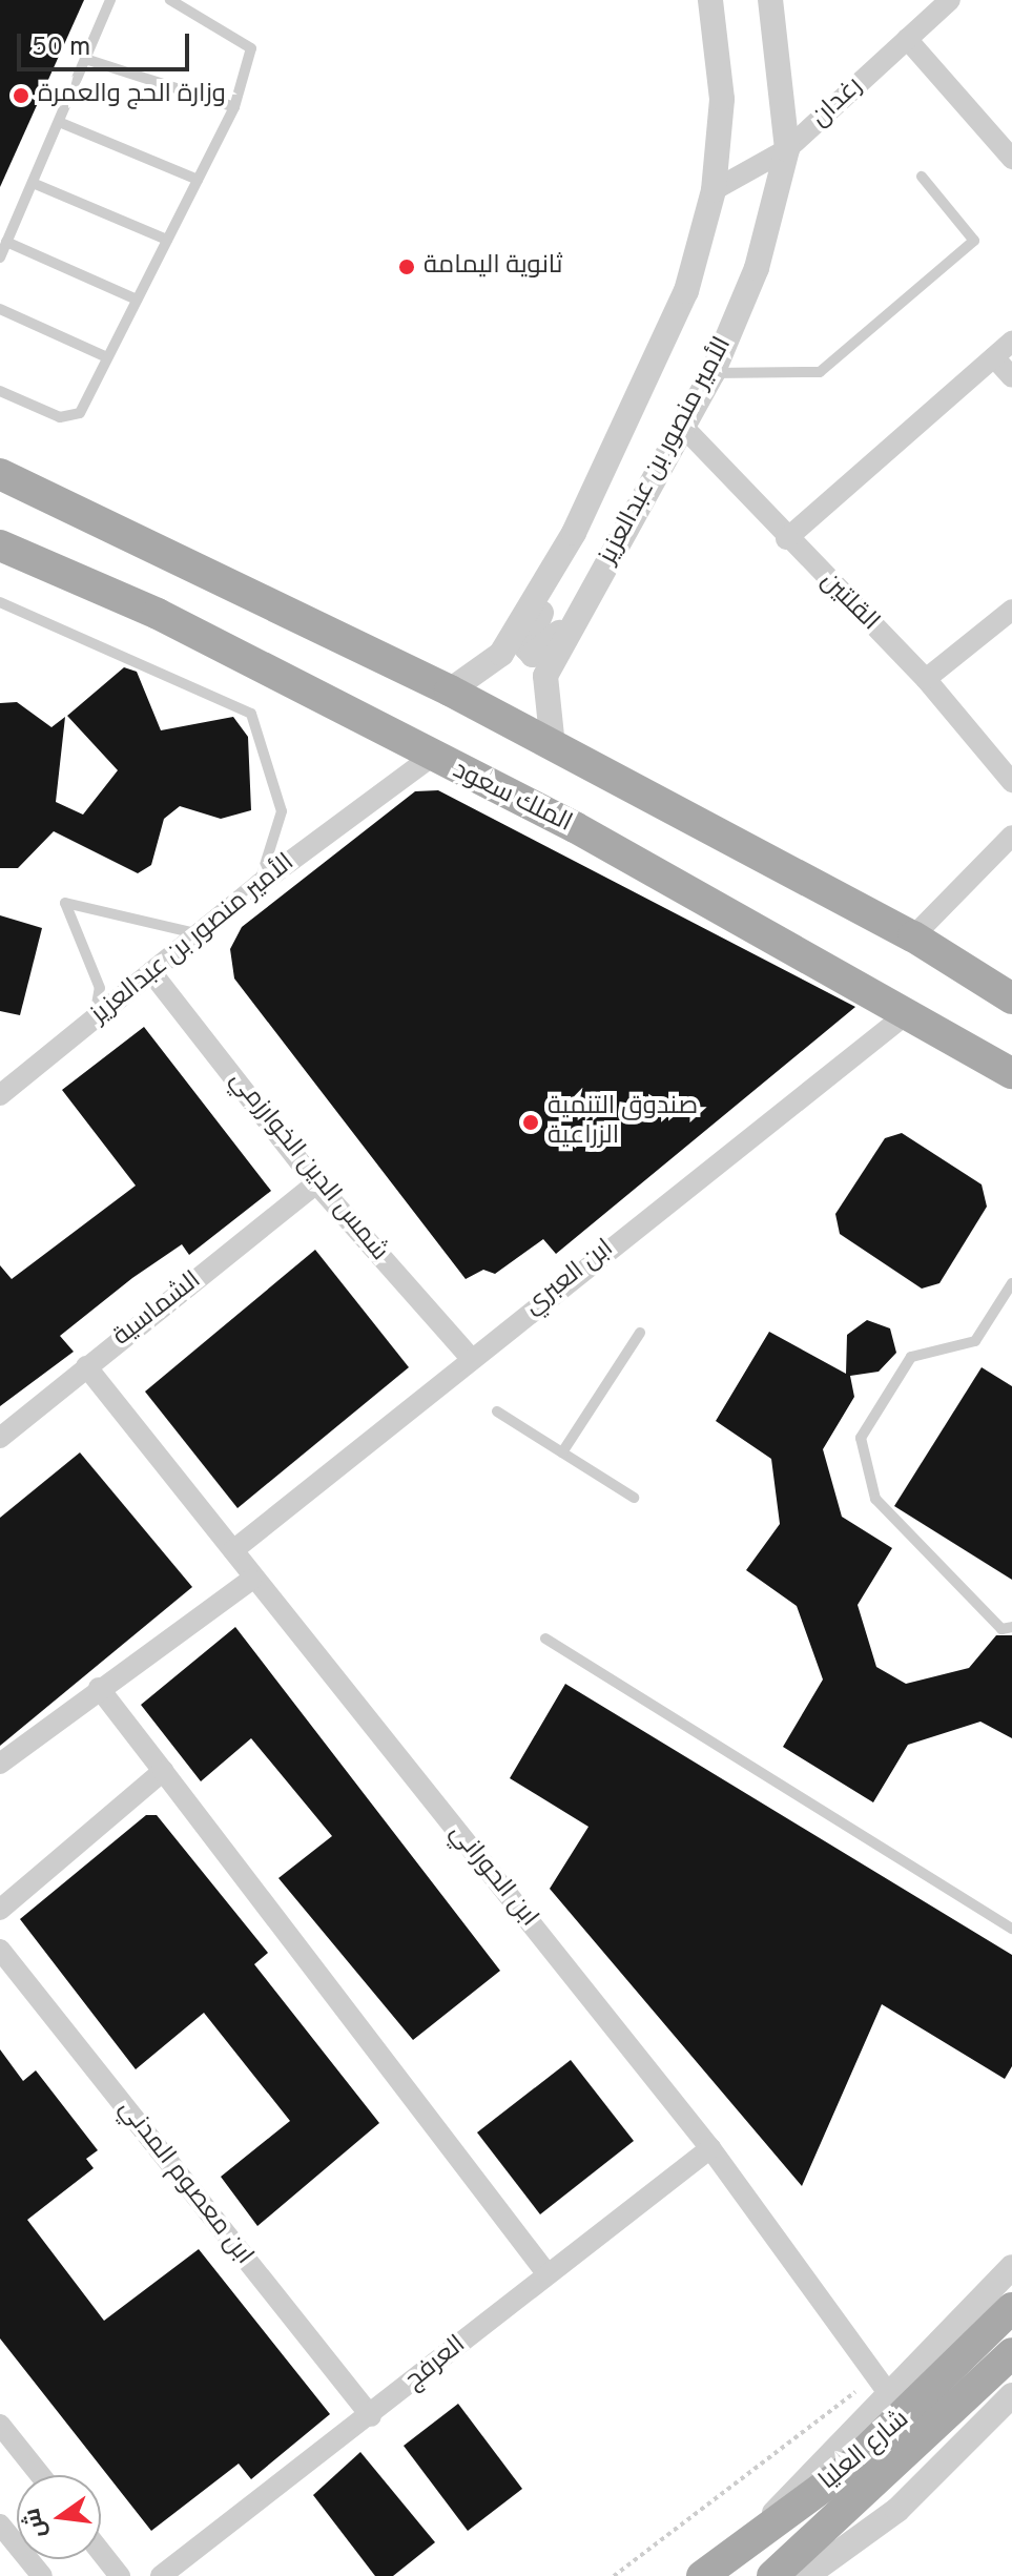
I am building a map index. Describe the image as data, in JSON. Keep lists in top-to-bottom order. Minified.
{"streets":{"main road":["الملك سعود","شارع العليا"],"street":["رغدان","الأمير منصور بن عبدالعزيز","القلتين","شمس الدين الخوارزمي","ابن العبري","الشماسية","ابن الحوراني","ابن معصوم المدني","العرفج"]},"crossings":[["رغدان","الأمير منصور بن عبدالعزيز"],["الأمير منصور بن عبدالعزيز","القلتين"],["الأمير منصور بن عبدالعزيز","الملك سعود"],["الأمير منصور بن عبدالعزيز","شمس الدين الخوارزمي"],["الملك سعود","ابن العبري"],["شمس الدين الخوارزمي","ابن العبري"],["شمس الدين الخوارزمي","الشماسية"],["ابن العبري","ابن الحوراني"],["الشماسية","ابن الحوراني"],["ابن الحوراني","العرفج"],["ابن معصوم المدني","العرفج"]],"places":["وزارة الحج والعمرة","ثانوية اليمامة","صندوق التنمية الزراعية"],"scale_bar":"50 m","north":"left"}
